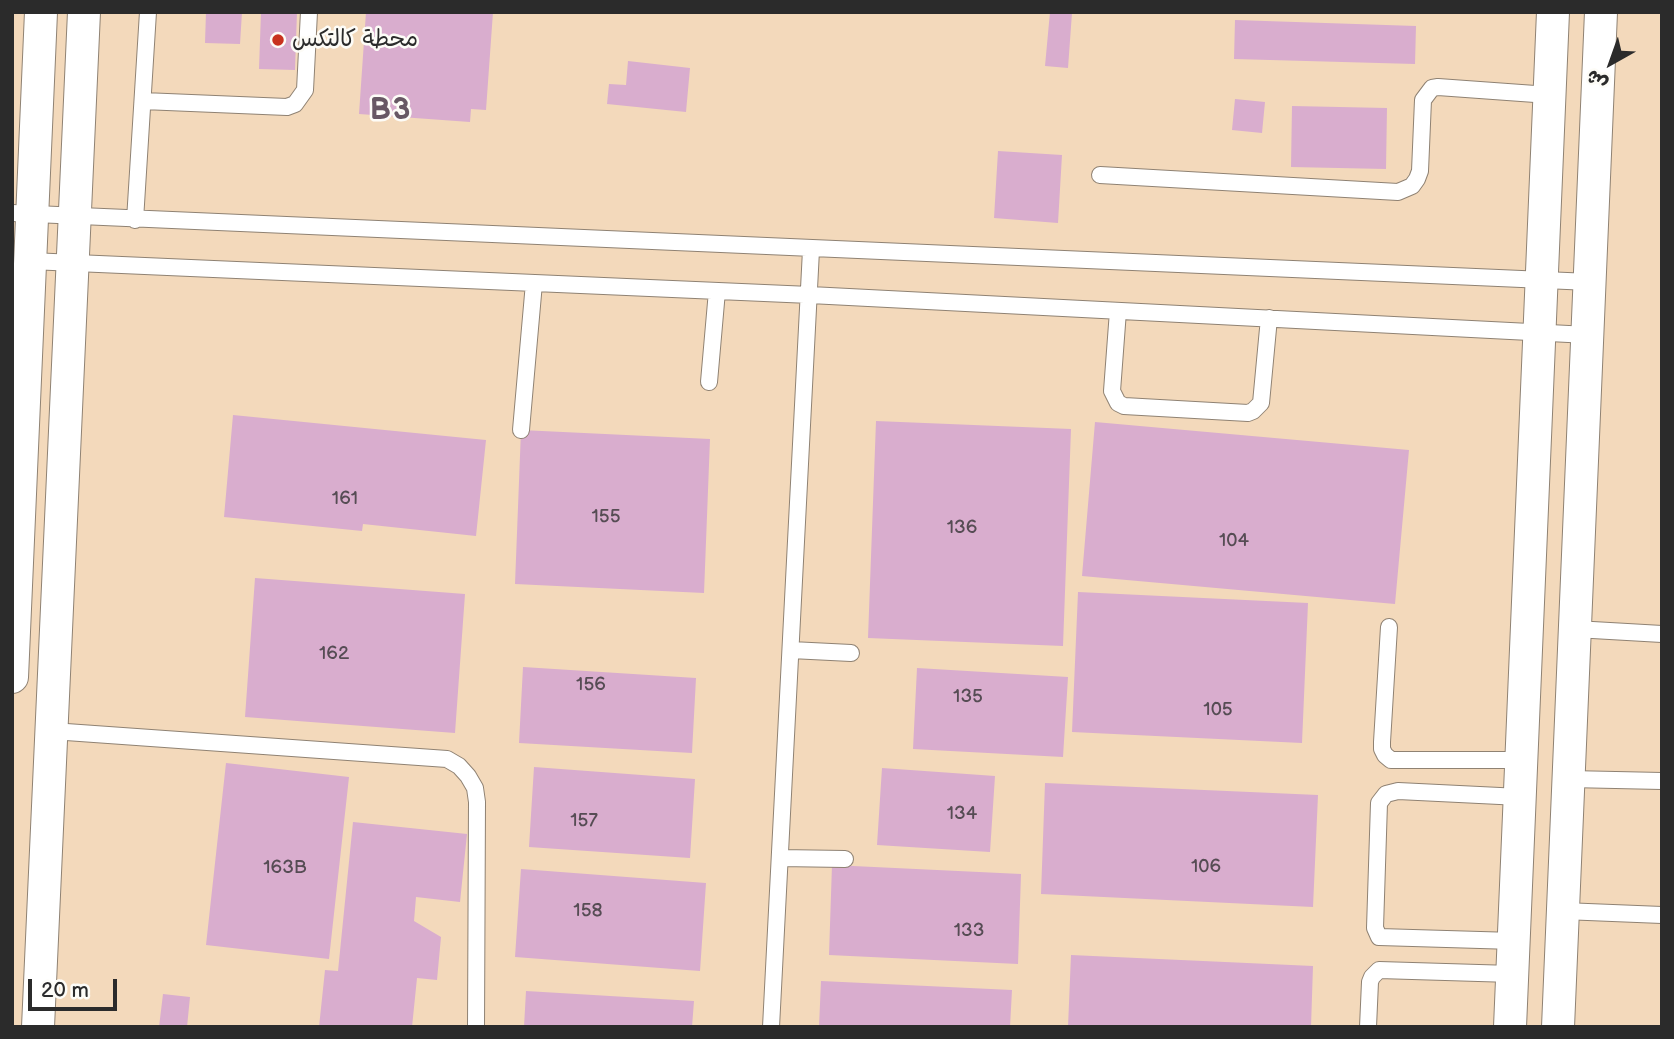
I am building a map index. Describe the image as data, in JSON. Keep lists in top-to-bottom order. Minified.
{"districts":["B3"],"places":["محطة كالتكس"],"house_numbers":["161","155","136","104","162","156","135","105","134","157","106","163B","158","133"],"scale_bar":"20 m","north":"bottom left"}
